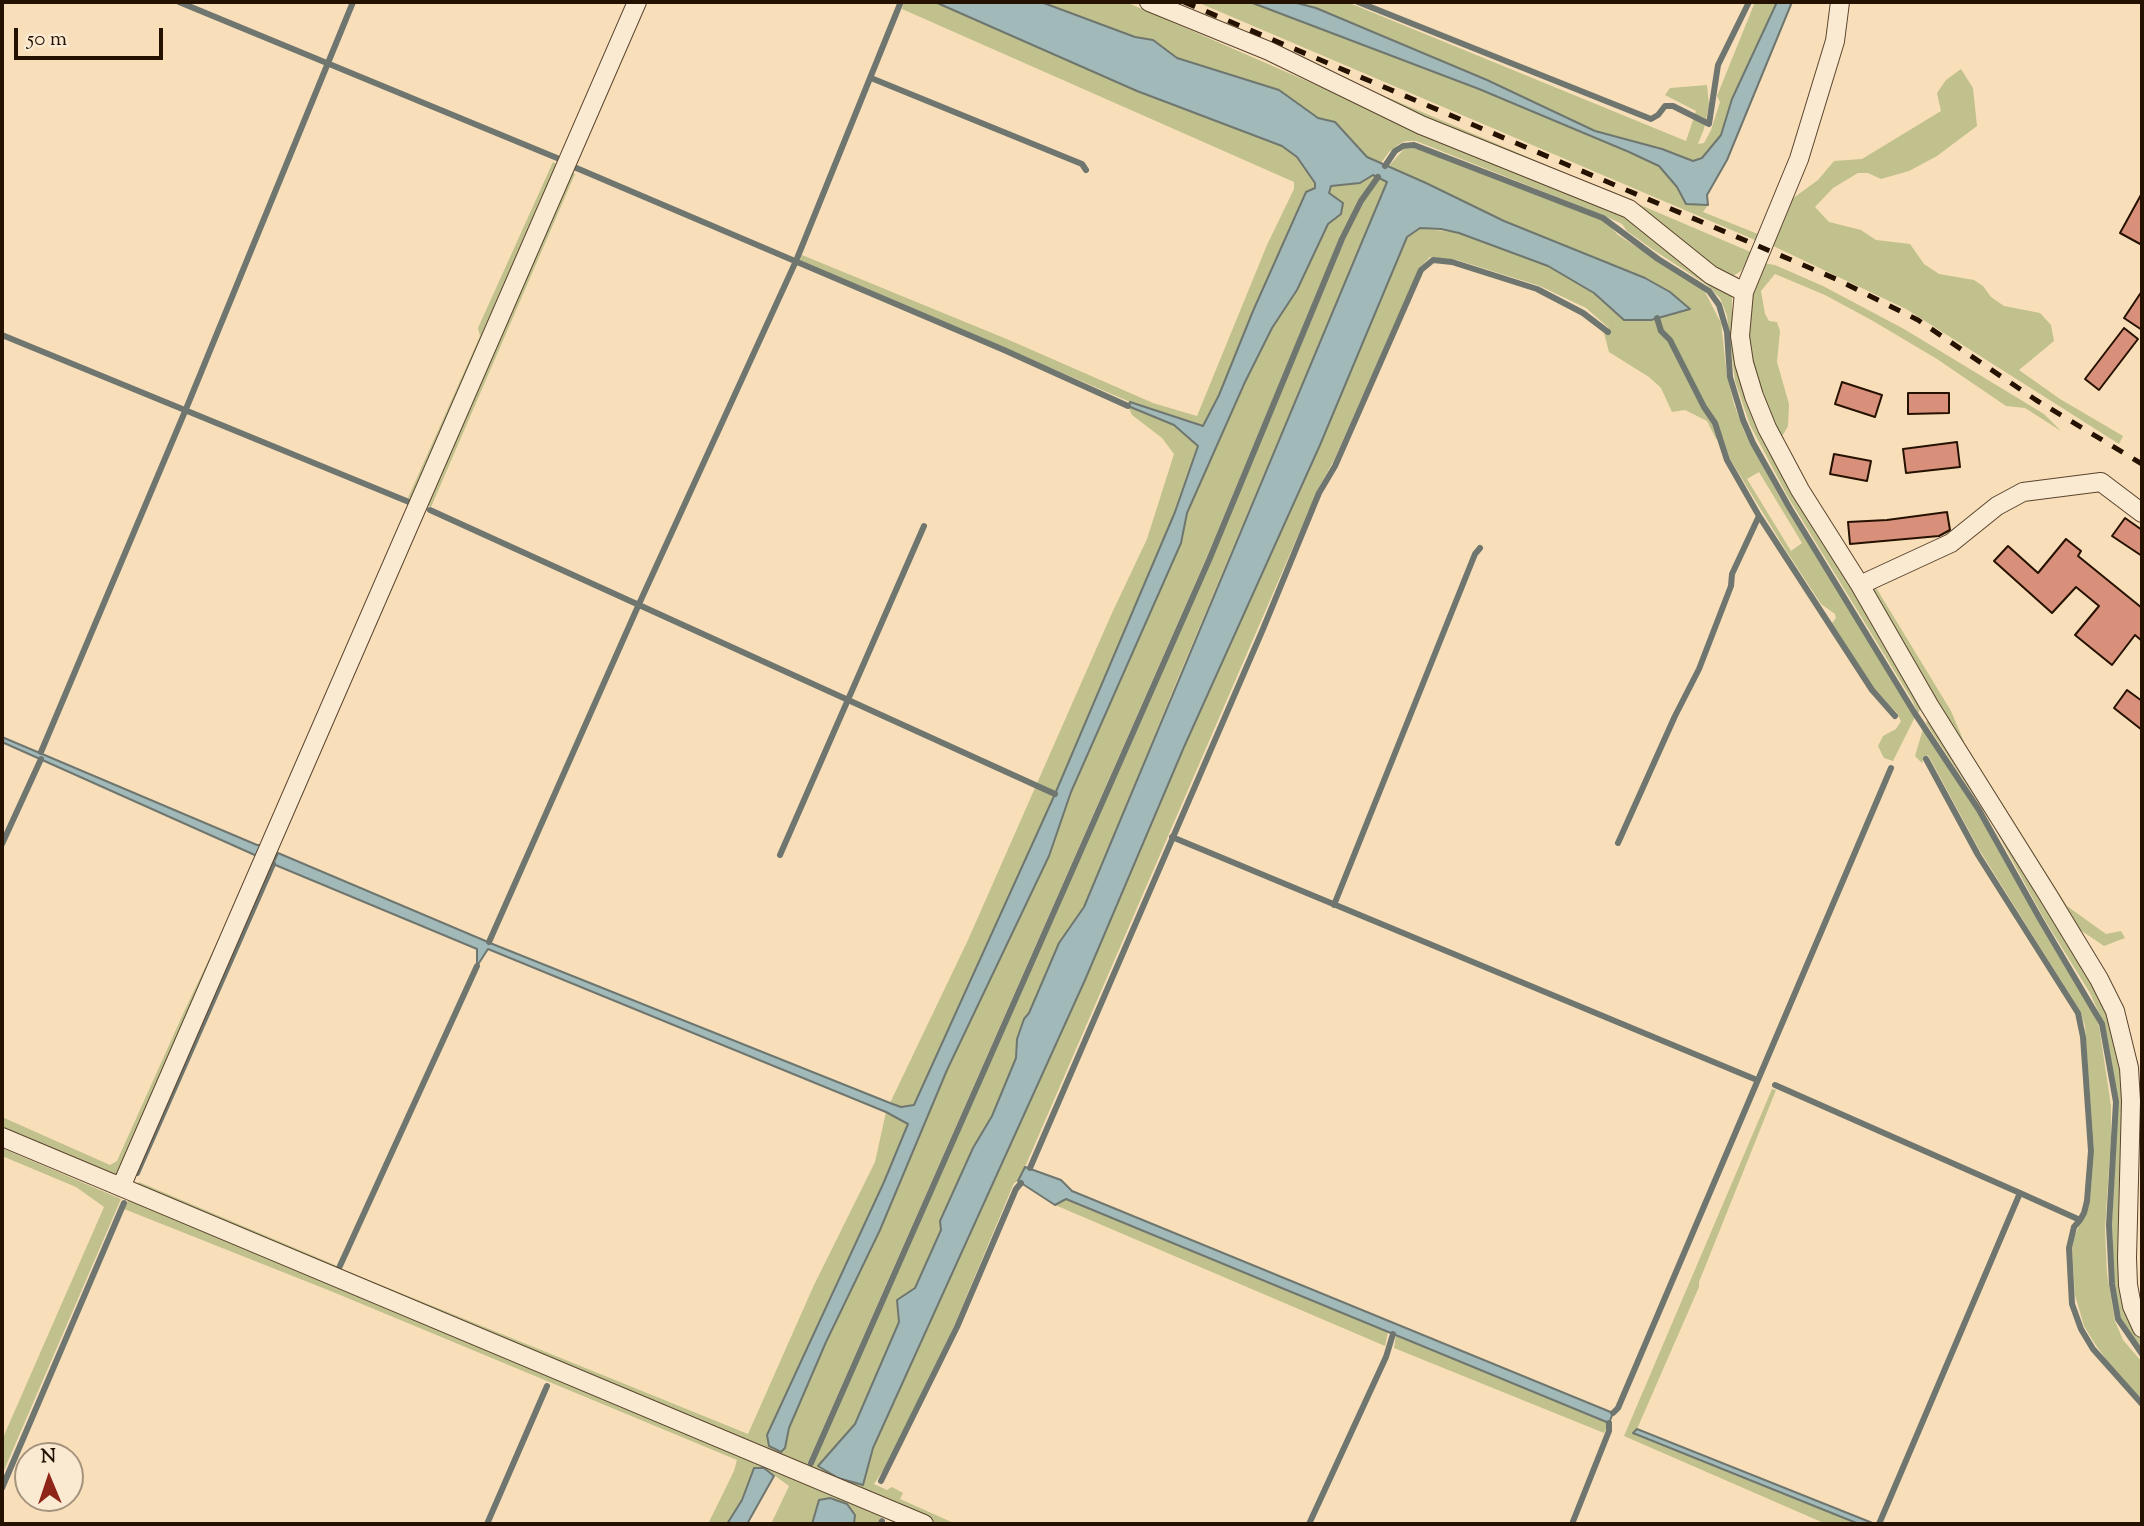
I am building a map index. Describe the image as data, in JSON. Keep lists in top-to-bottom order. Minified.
{"scale_bar":"50 m","north":"top"}
